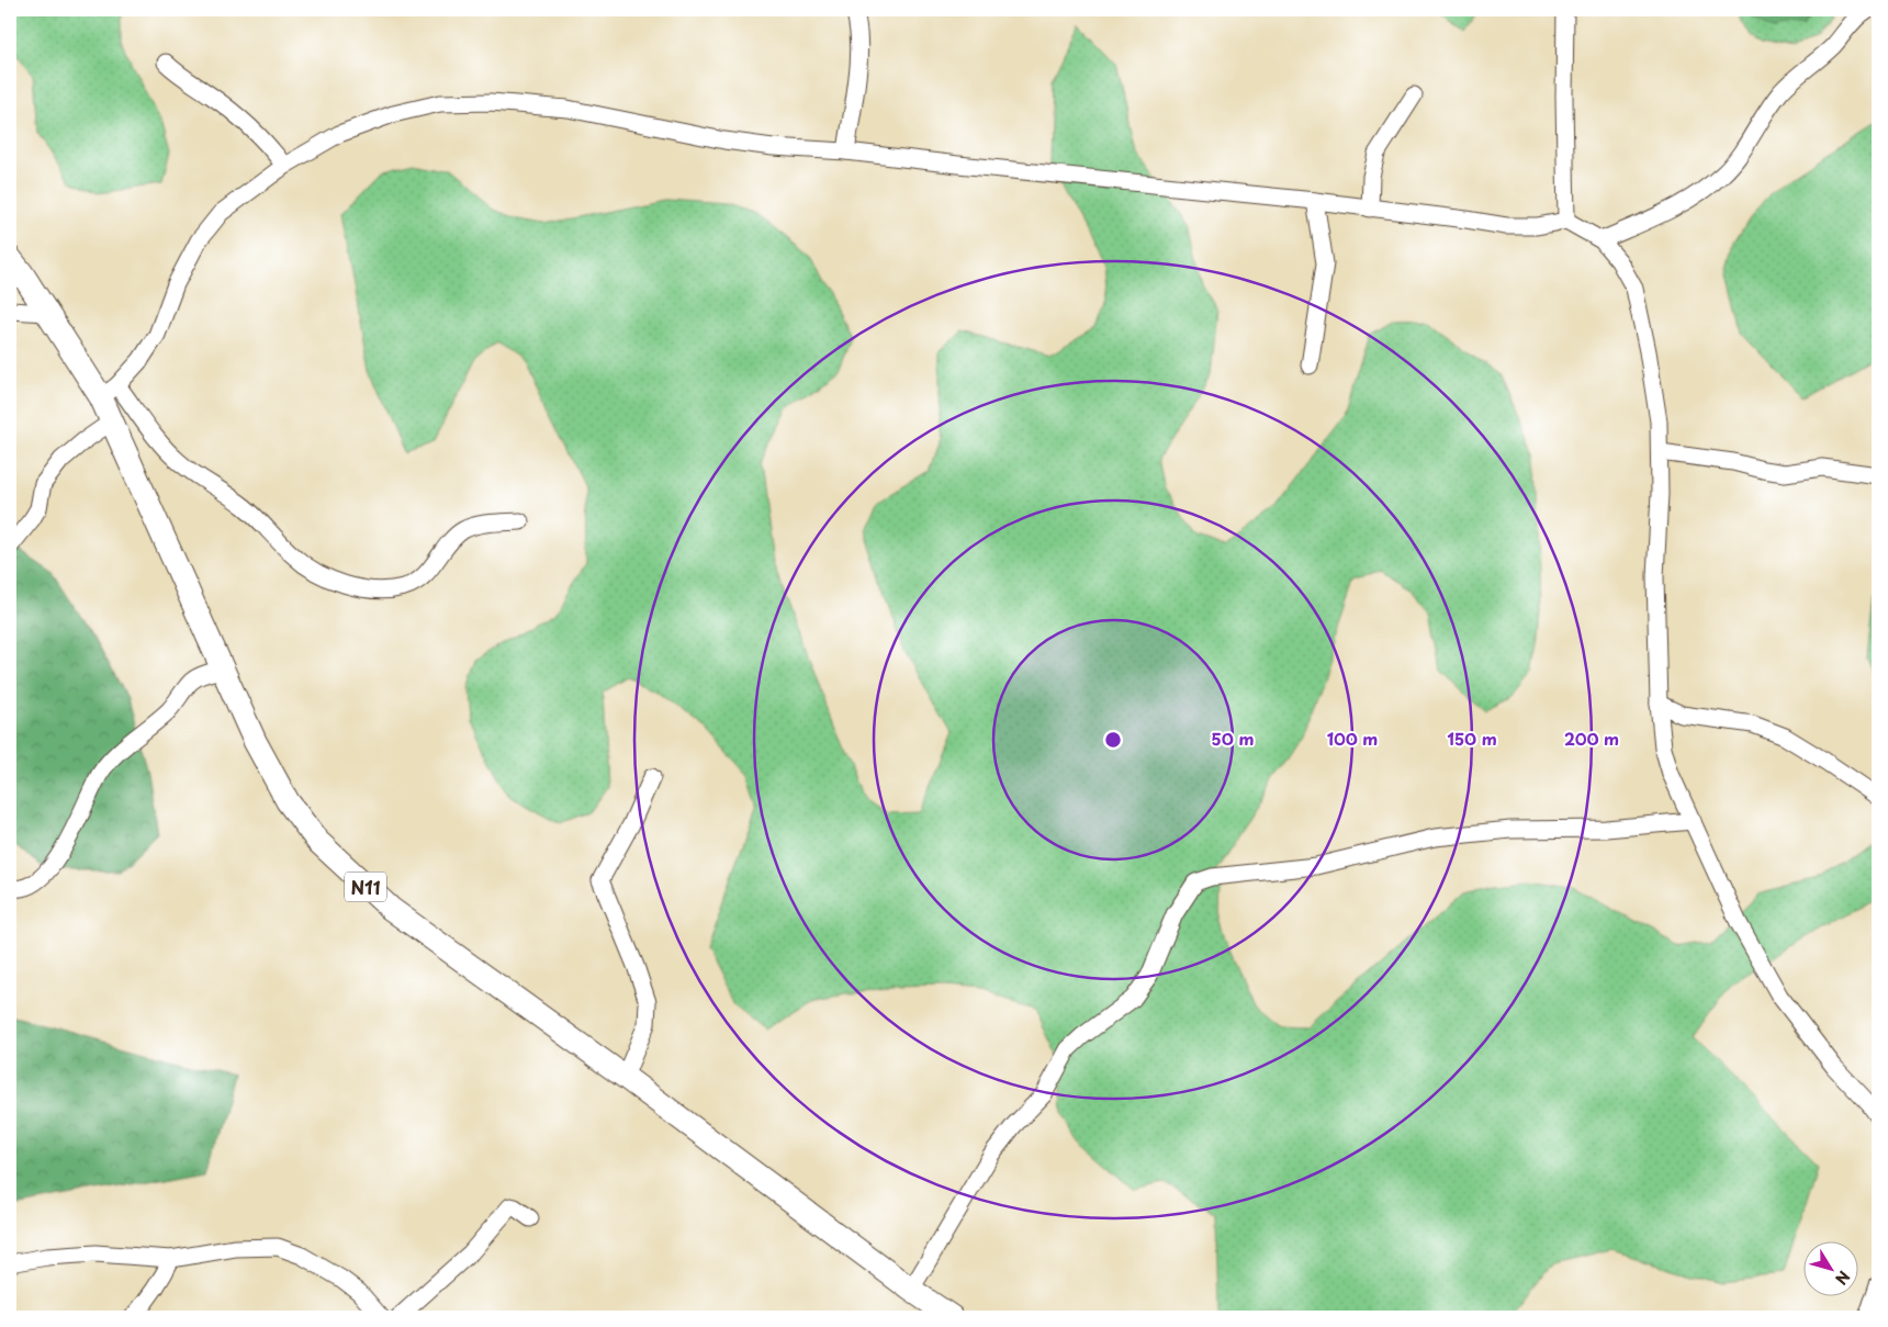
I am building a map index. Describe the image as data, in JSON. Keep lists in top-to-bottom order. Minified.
{"streets":{"highway":["N11"]},"north":"bottom right","rings":["50 m","100 m","150 m","200 m"]}
